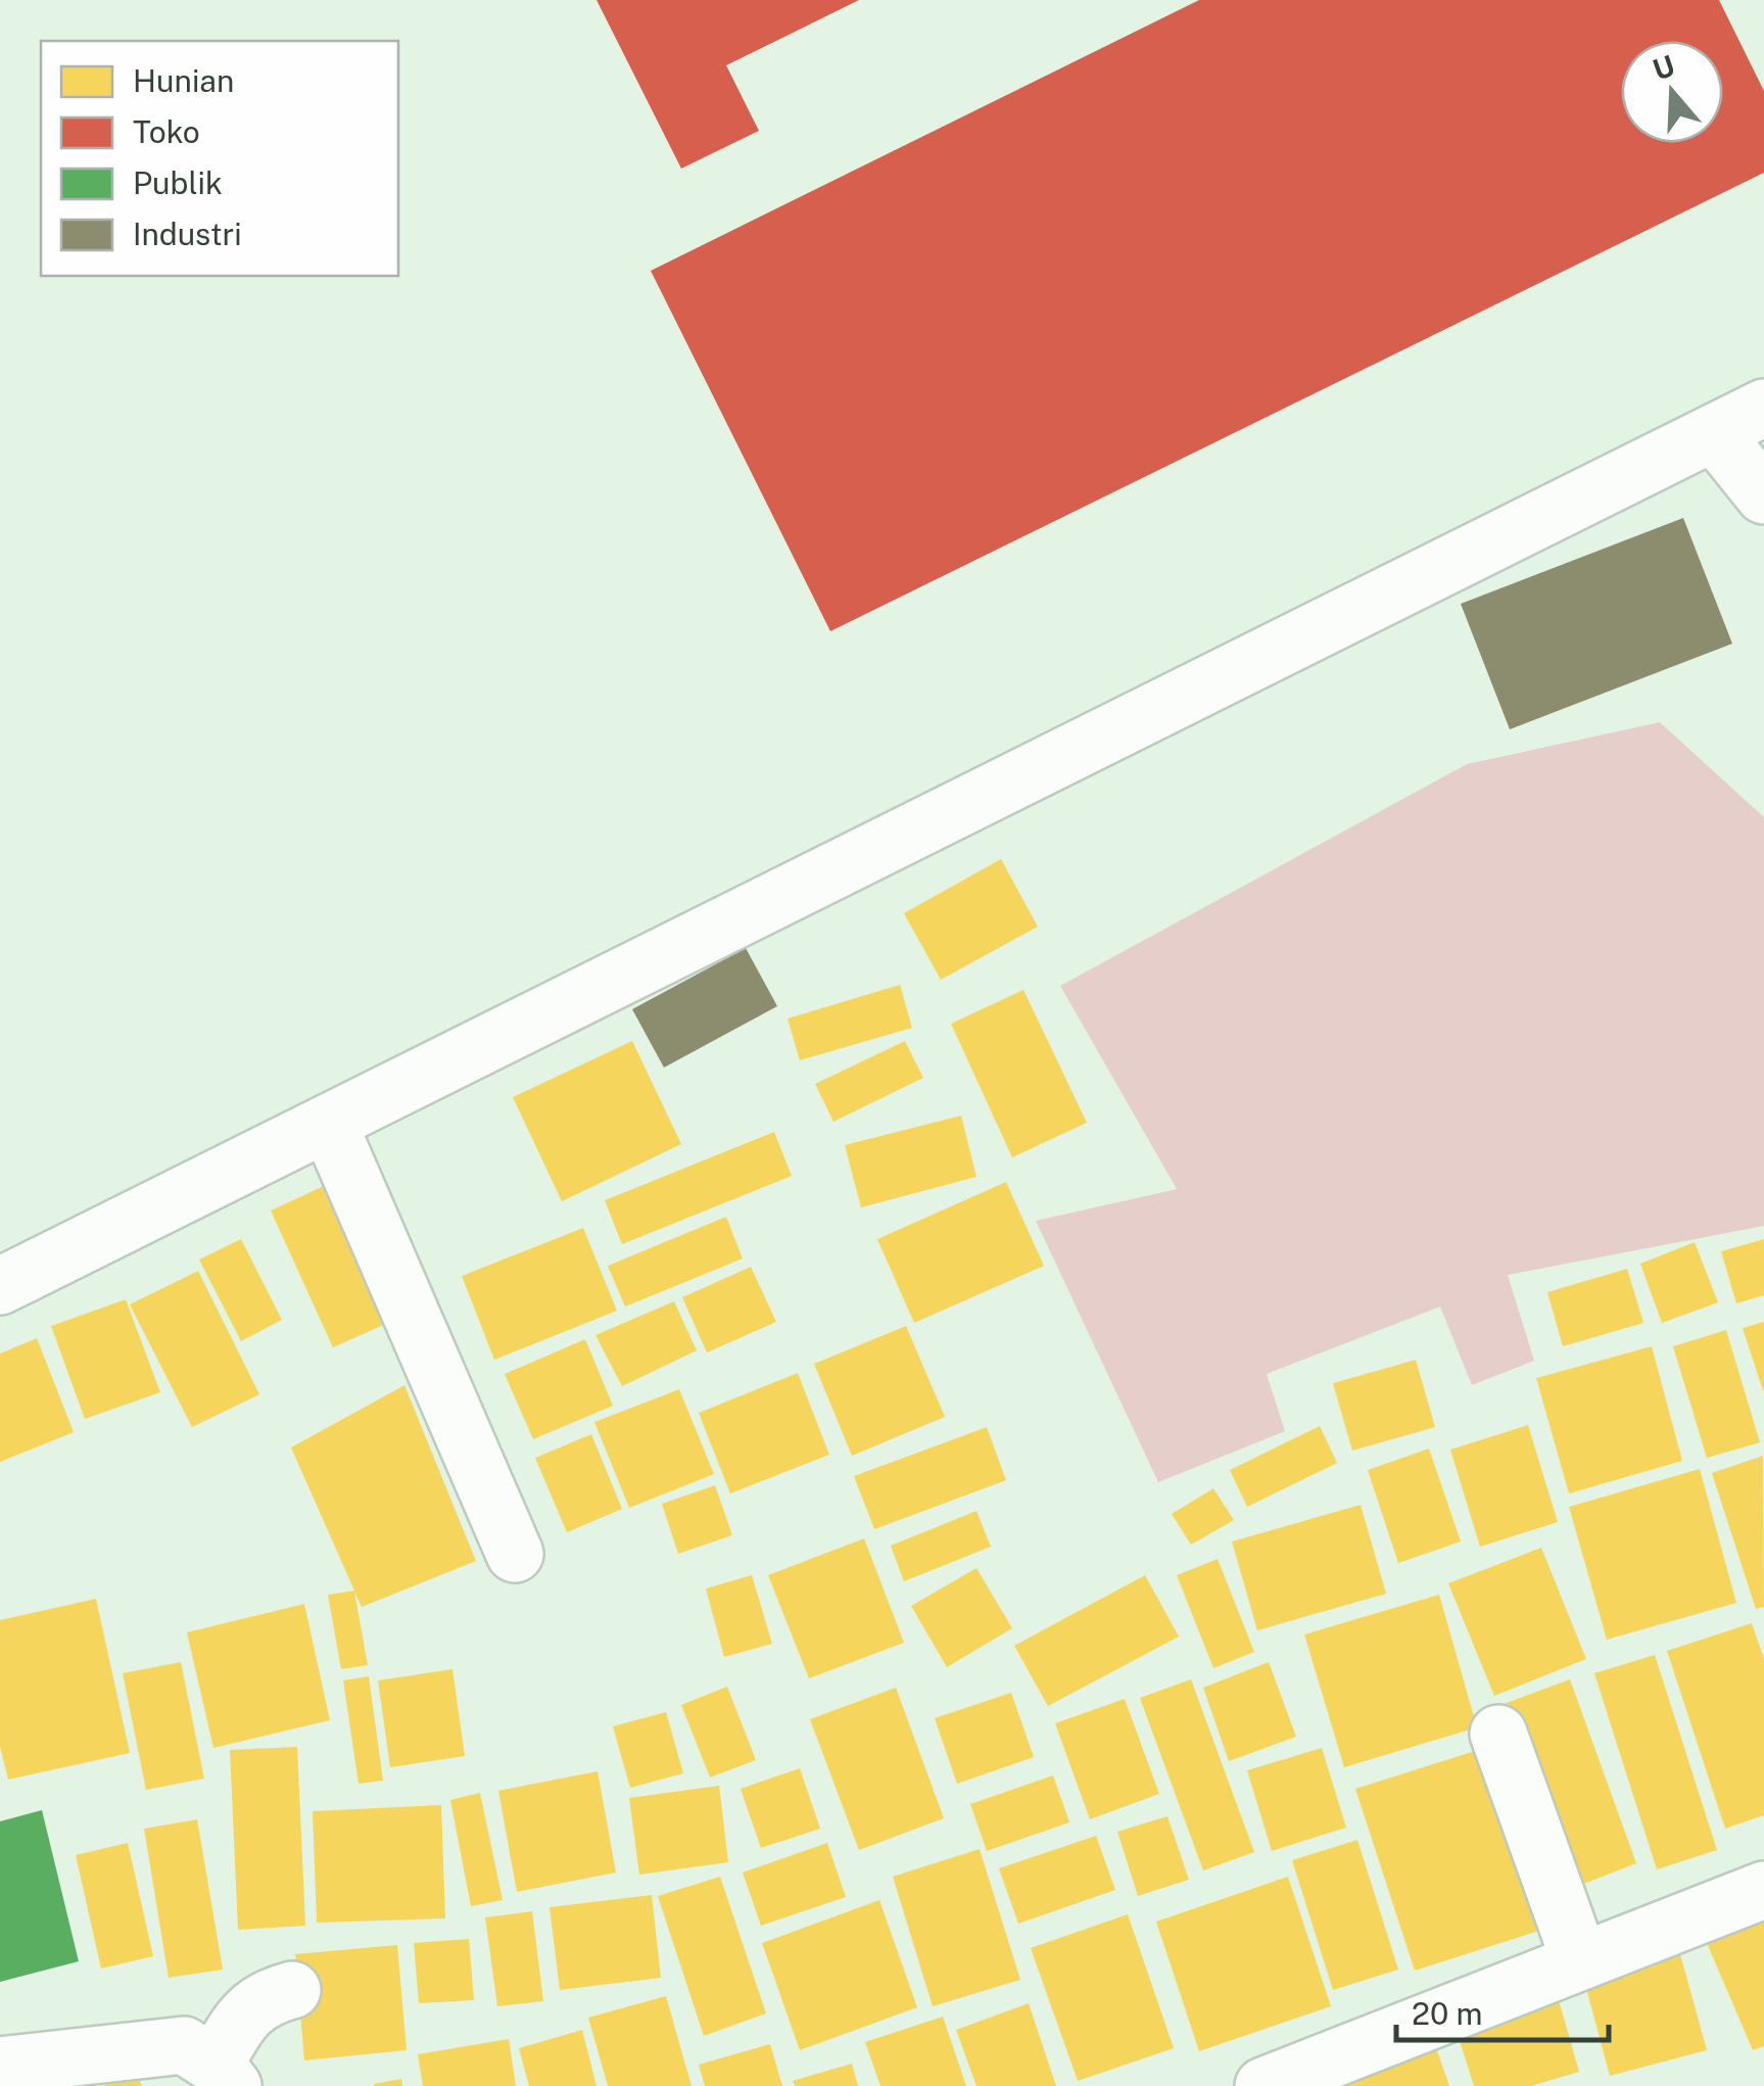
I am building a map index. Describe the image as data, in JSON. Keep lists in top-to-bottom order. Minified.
{"legend":["Hunian","Toko","Publik","Industri"],"scale_bar":"20 m","north":"top"}
